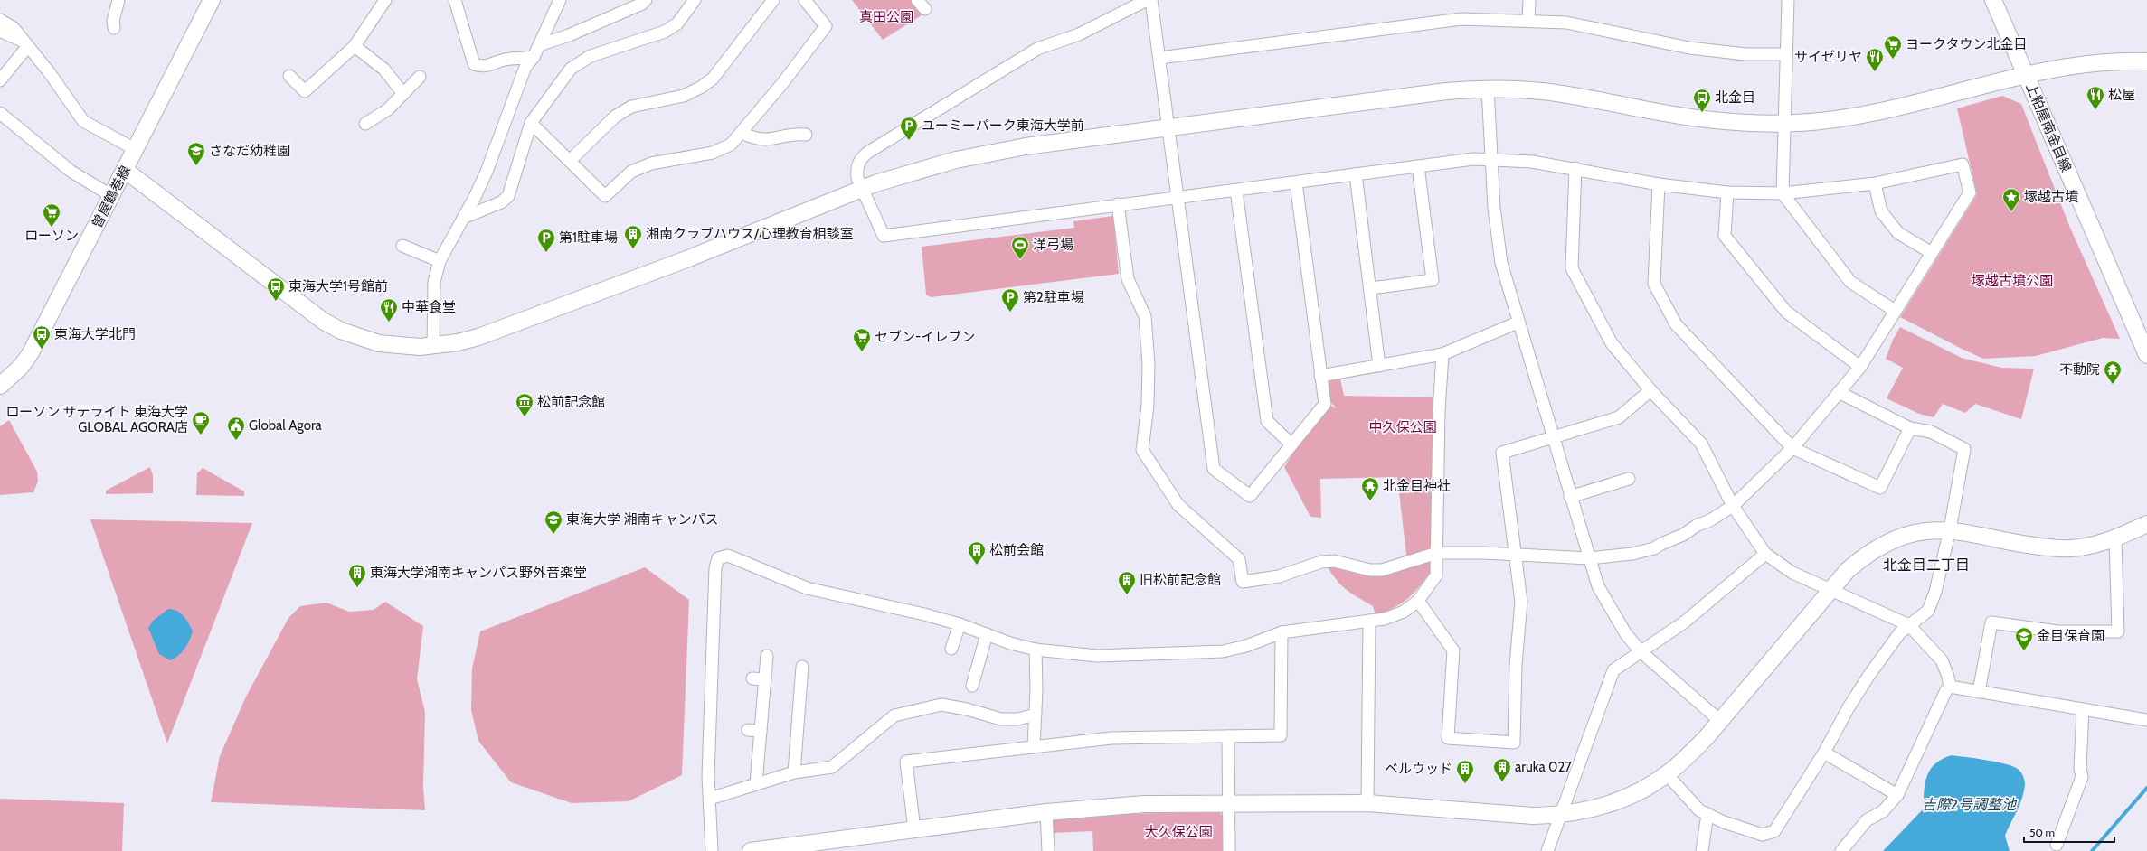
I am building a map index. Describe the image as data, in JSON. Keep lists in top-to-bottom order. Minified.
{"streets":{"street":["上粕屋南金目線","曽屋鶴巻線"]},"districts":["北金目二丁目"],"water":["吉際2号調整池"],"parks":["真田公園","塚越古墳公園","中久保公園","大久保公園"],"places":{"supermarket":["ヨークタウン北金目","ローソン","セブン-イレブン"],"restaurant":["サイゼリヤ","松屋","中華食堂"],"bus stop":["北金目","東海大学1号館前","東海大学北門"],"parking":["ユーミーパーク東海大学前","第1駐車場","第2駐車場"],"school or university":["さなだ幼稚園","東海大学 湘南キャンパス","金目保育園"],"place":["塚越古墳"],"building":["湘南クラブハウス/心理教育相談室","松前会館","東海大学湘南キャンパス野外音楽堂","旧松前記念館","aruka 027","ベルウッド"],"sports":["洋弓場"],"temple":["不動院","北金目神社"],"museum":["松前記念館"],"cafe":["ローソン サテライト 東海大学 GLOBAL AGORA店"],"public building":["Global Agora"]},"scale_bar":"50 m"}
